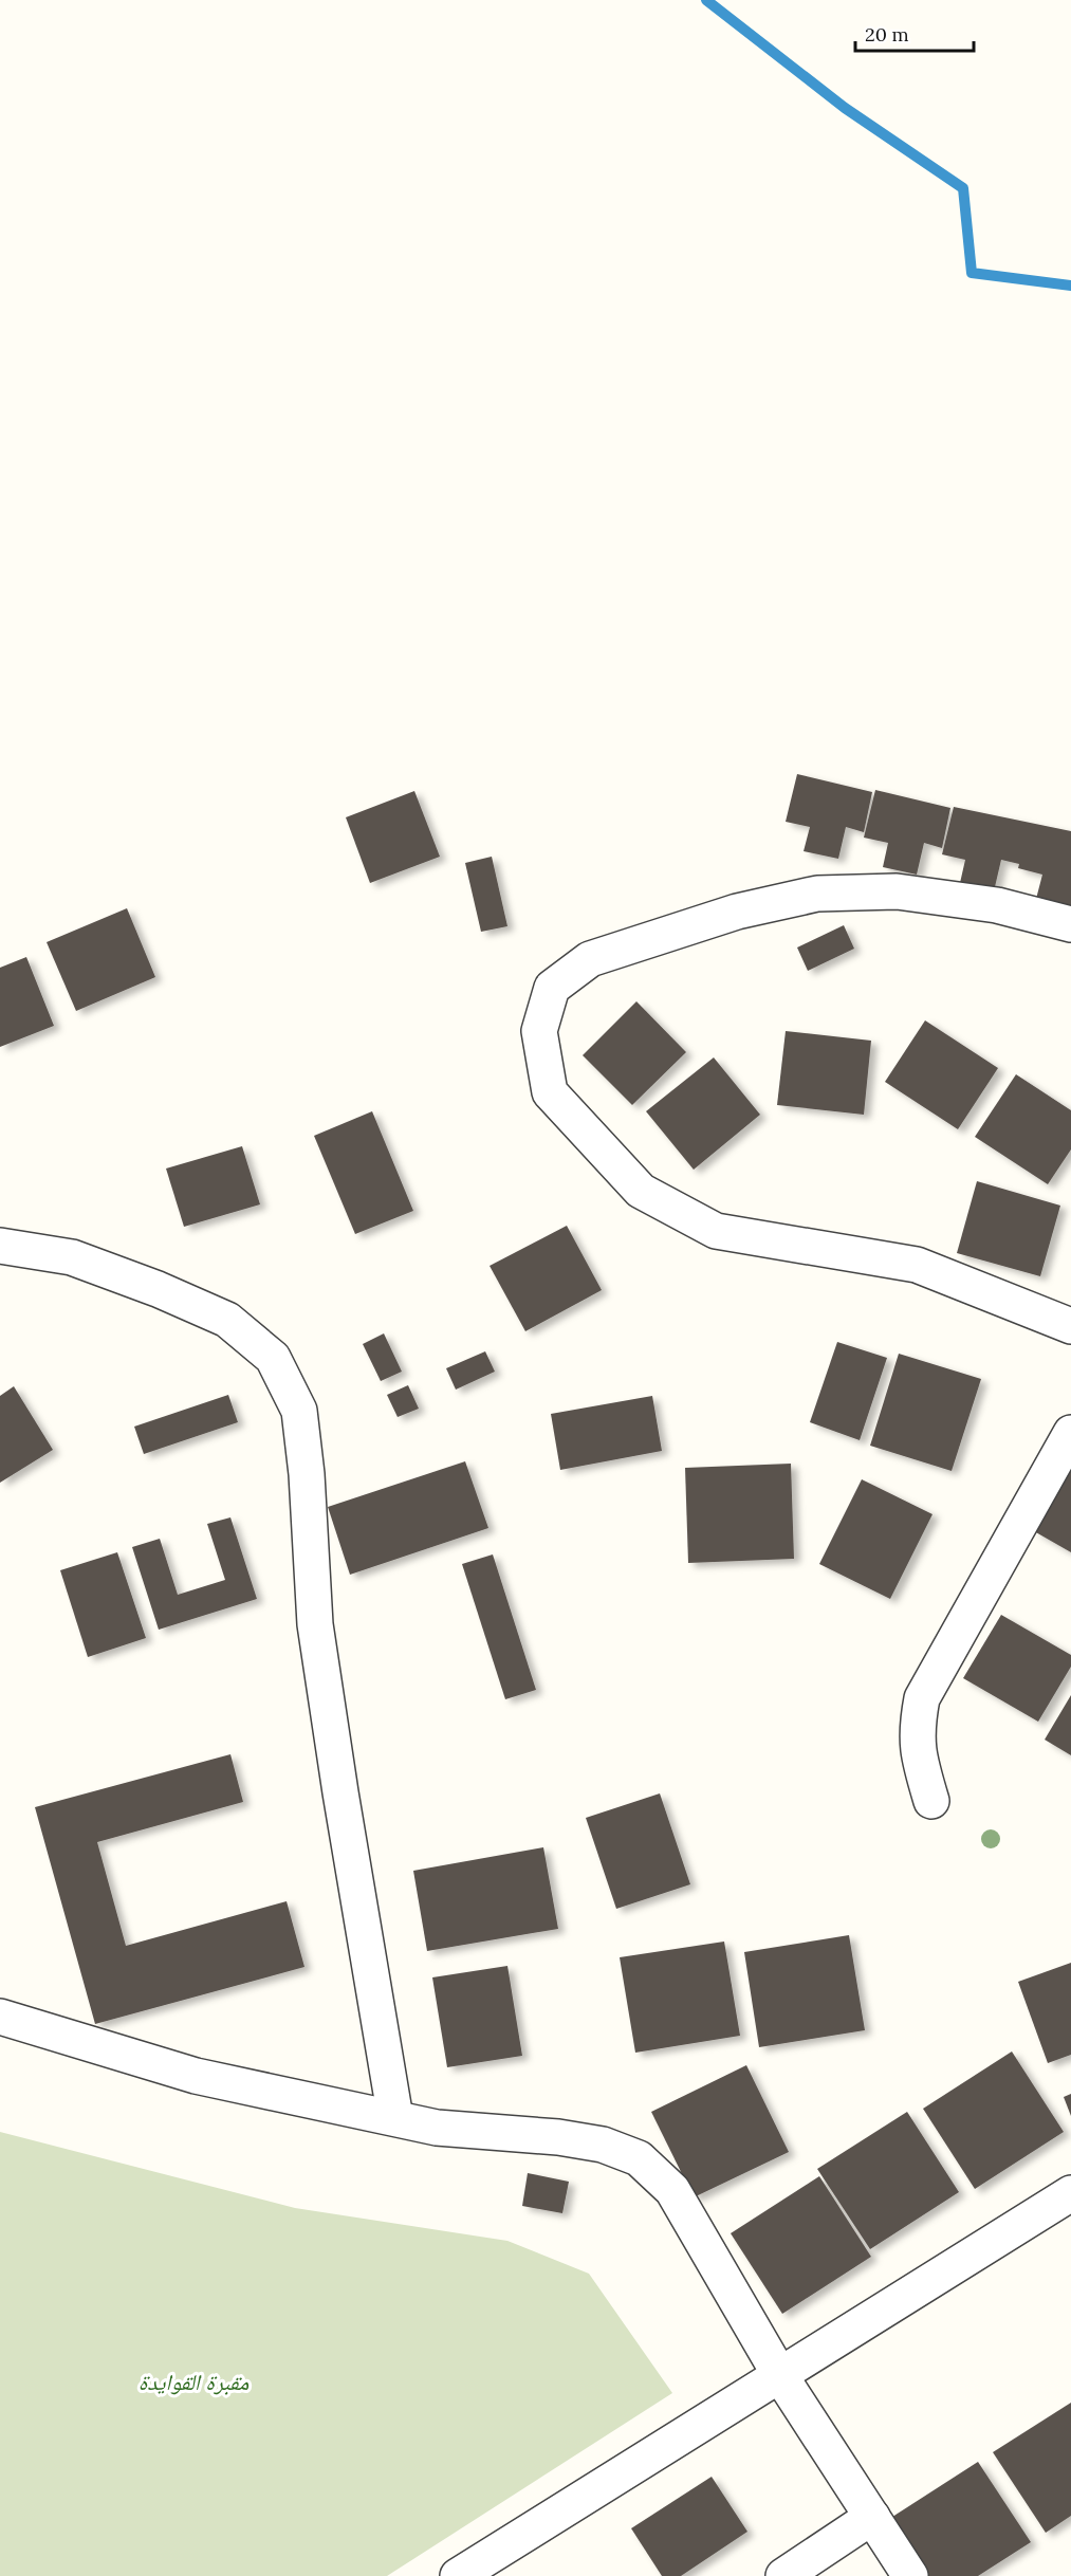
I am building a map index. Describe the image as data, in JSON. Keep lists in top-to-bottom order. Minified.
{"parks":["مقبرة القوايدة"],"scale_bar":"20 m"}
